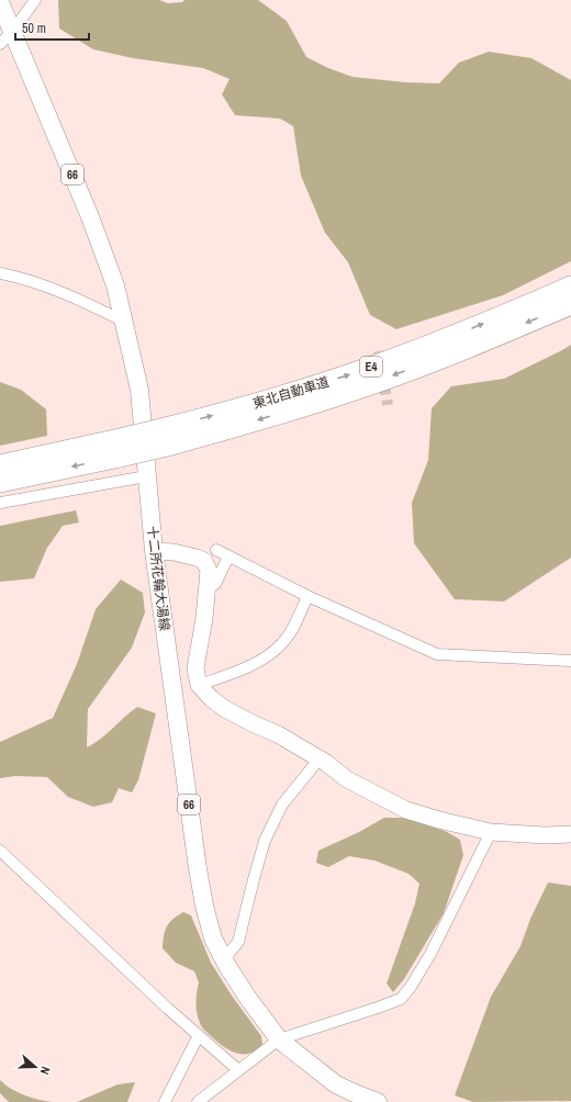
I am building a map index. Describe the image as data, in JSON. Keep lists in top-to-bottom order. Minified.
{"streets":{"highway":["E4","東北自動車道"],"main road":["66","十二所花輪大湯線"]},"scale_bar":"50 m","north":"right"}
